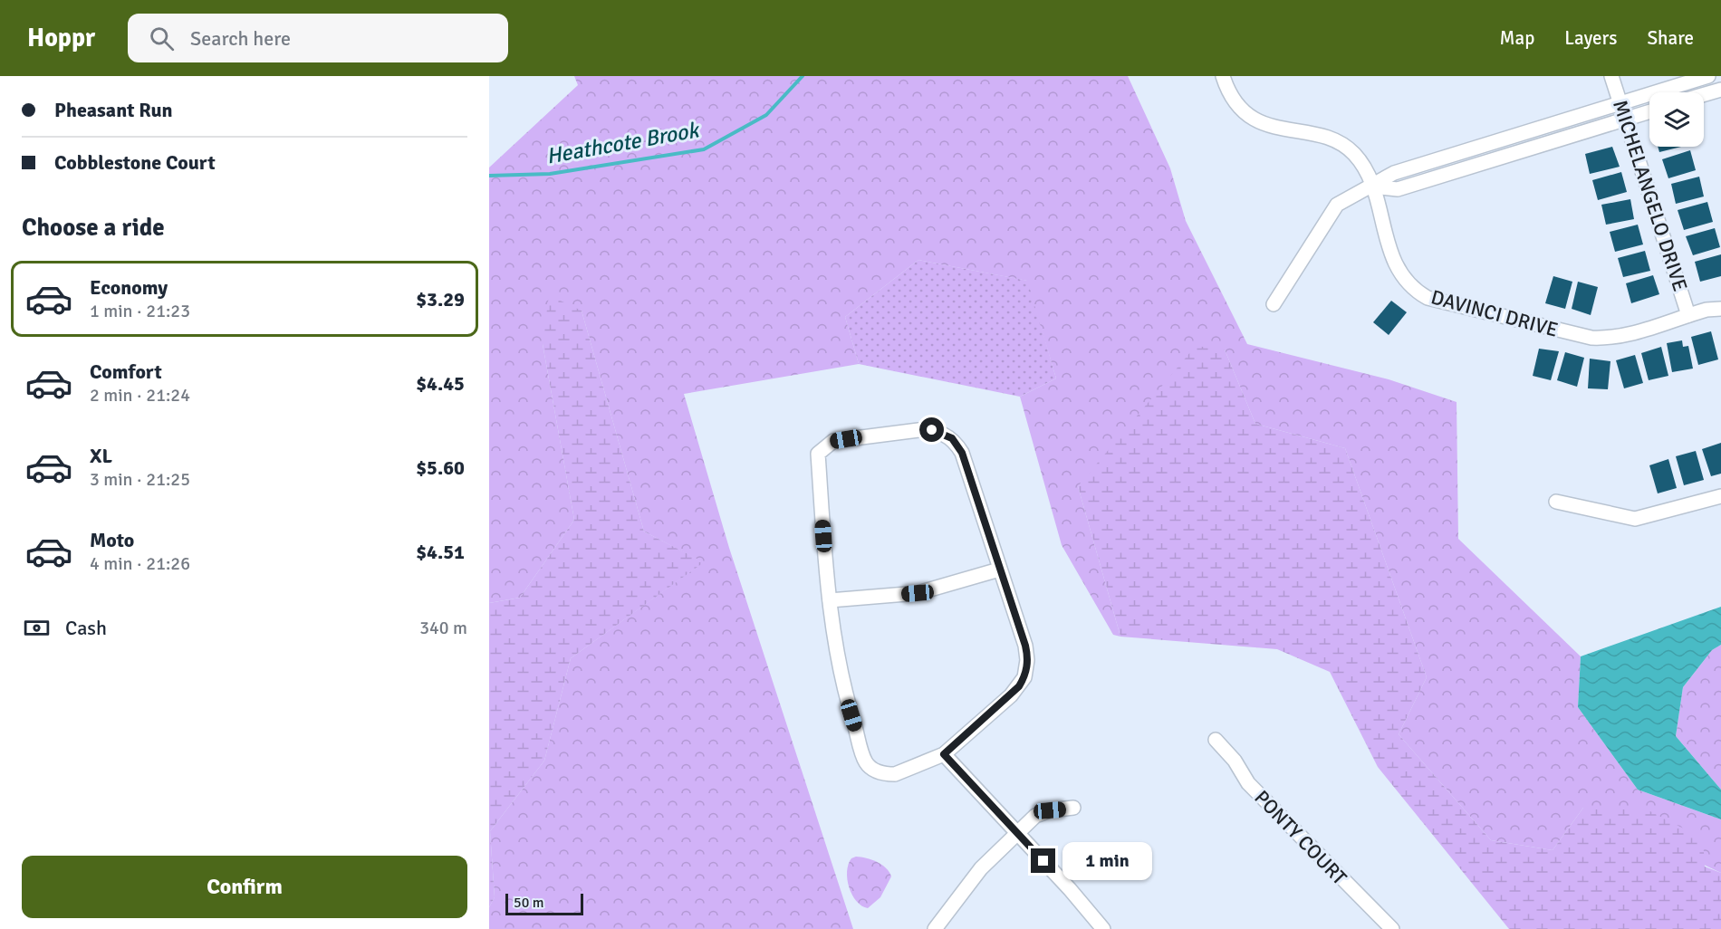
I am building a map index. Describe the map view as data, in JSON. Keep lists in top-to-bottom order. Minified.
{"streets":{"street":["MICHELANGELO DRIVE","DAVINCI DRIVE","PONTY COURT"]},"crossings":[["MICHELANGELO DRIVE","DAVINCI DRIVE"]],"water":["Heathcote Brook"],"scale_bar":"50 m","page":{"header":"Hoppr","search":"Search here","nav":["Map","Layers","Share"],"banner":["Pheasant Run","Cobblestone Court"],"heading":"Choose a ride","list":[{"name":"Economy","note":"1 min · 21:23","value":"$3.29"},{"name":"Comfort","note":"2 min · 21:24","value":"$4.45"},{"name":"XL","note":"3 min · 21:25","value":"$5.60"},{"name":"Moto","note":"4 min · 21:26","value":"$4.51"}],"pay":["Cash","340 m"],"bubble":"1 min","buttons":"Confirm","scale":"50 m"}}
